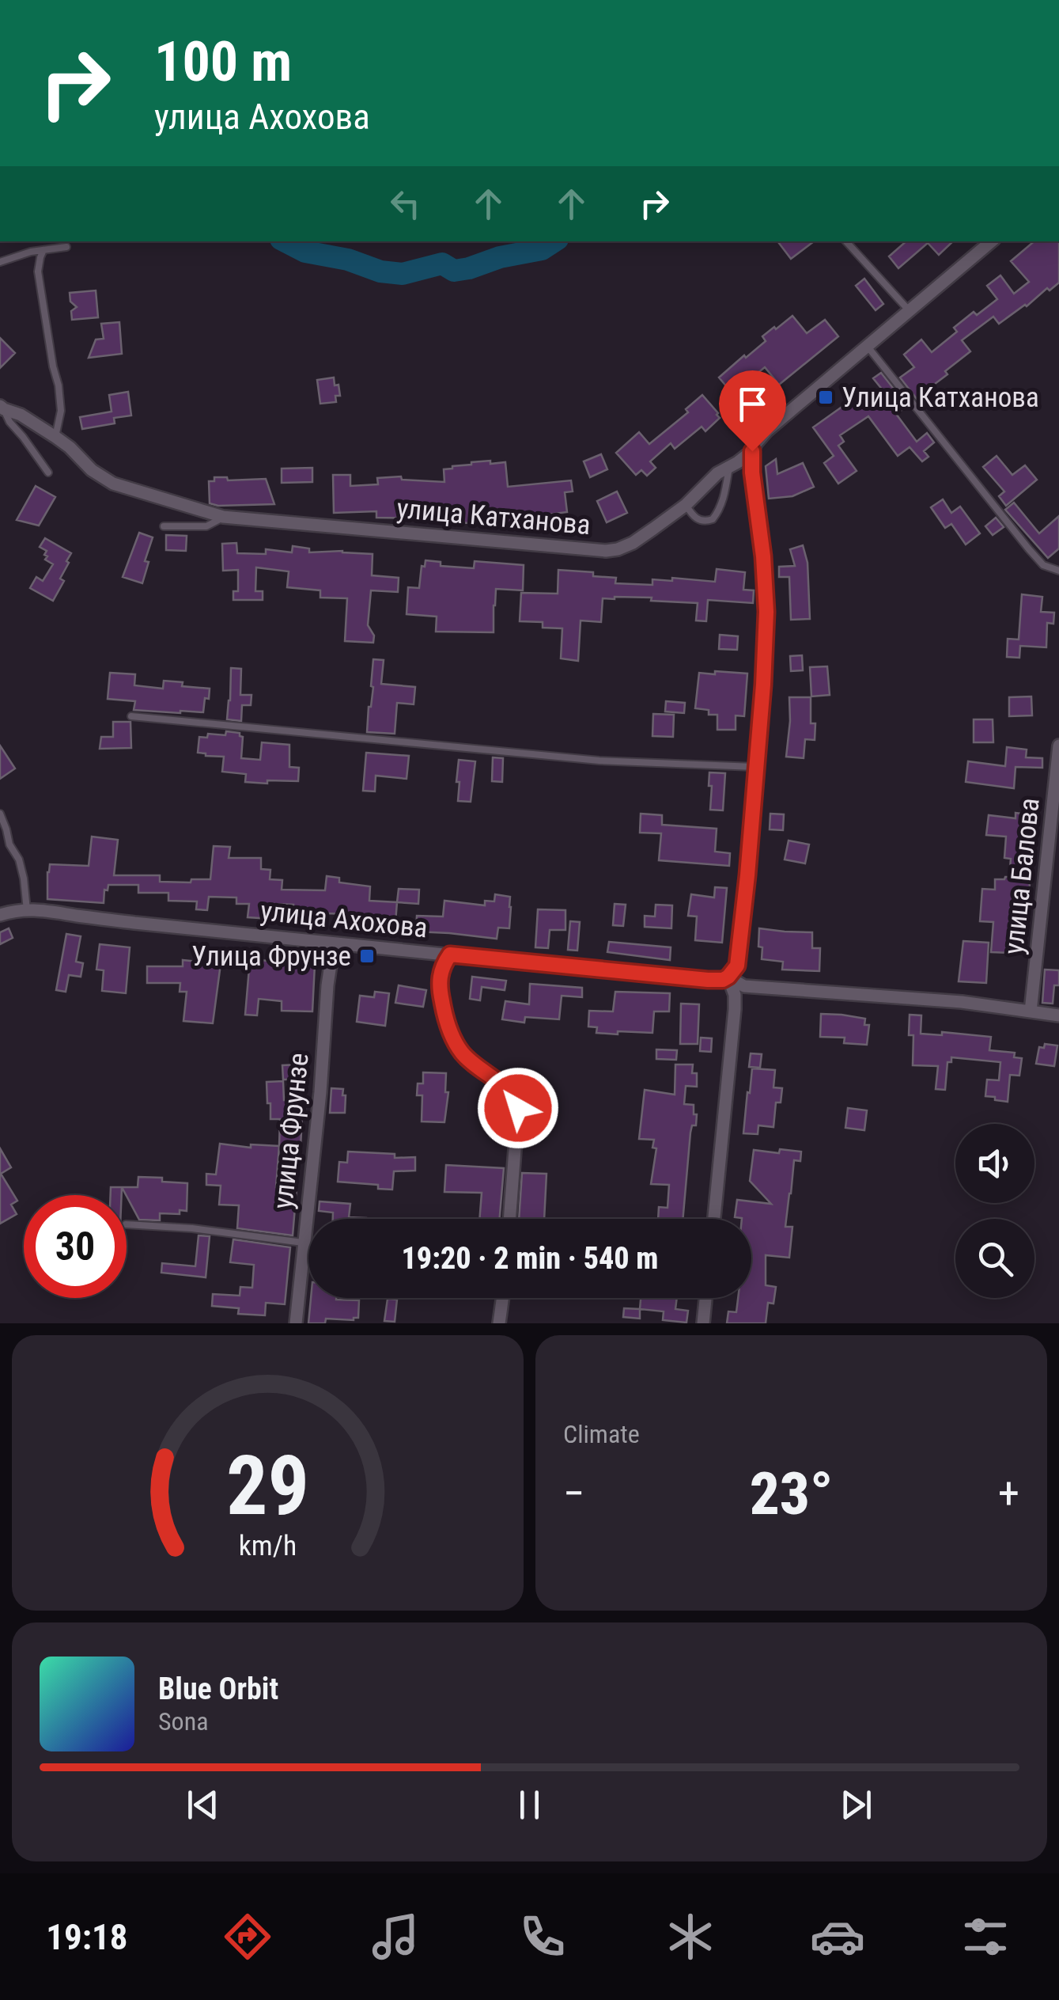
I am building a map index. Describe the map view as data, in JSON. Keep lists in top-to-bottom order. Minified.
{"streets":{"street":["улица Катханова","улица Балова","улица Ахохова","улица Фрунзе"]},"crossings":[["улица Балова","улица Ахохова"],["улица Ахохова","улица Фрунзе"]],"places":{"transit":["Улица Катханова","Улица Фрунзе"]},"page":{"turn":["100 m","улица Ахохова"],"limit":"30","trip":"19:20 · 2 min · 540 m","tile":"Climate","heat":["−","23°","+"],"song":["Blue Orbit","Sona"],"tabs":"19:18","gauge":["29","km/h"]}}
